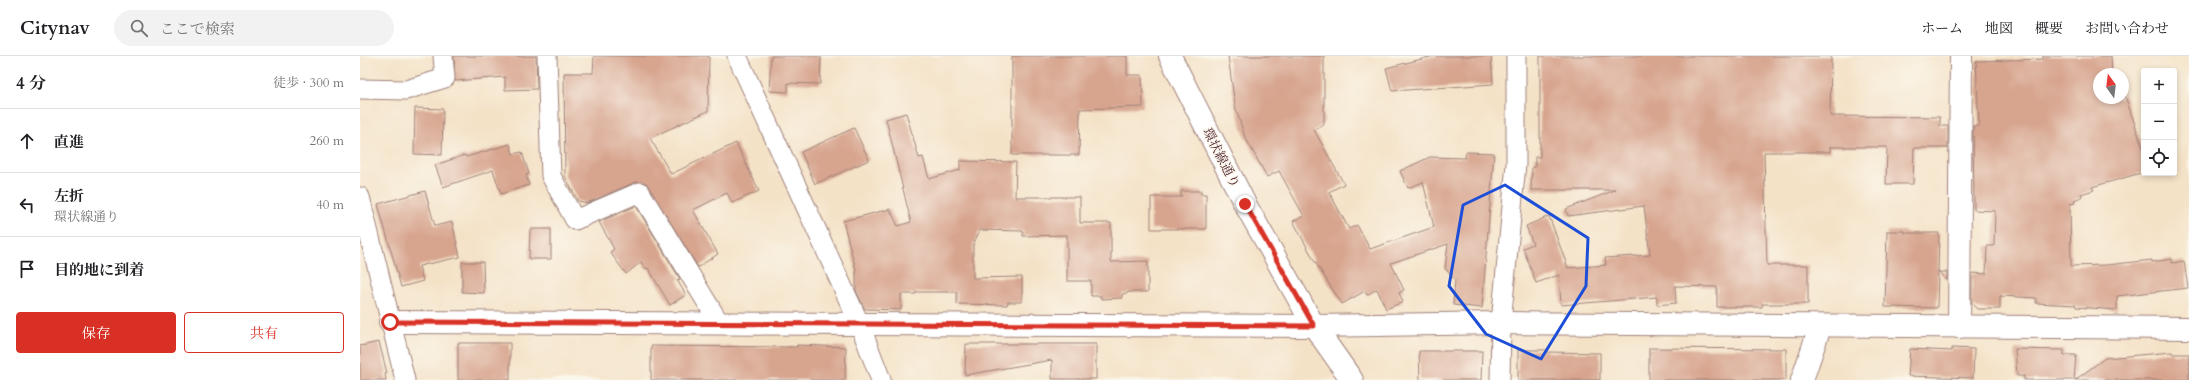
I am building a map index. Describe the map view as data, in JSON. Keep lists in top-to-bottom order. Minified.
{"streets":{"street":["環状線通り"]},"north":"top","page":{"header":"Citynav","search":"ここで検索","nav":["ホーム","地図","概要","お問い合わせ"],"heading":["4 分","徒歩 · 300 m"],"map_buttons":["+","−"],"list":[["直進","260 m"],["左折","環状線通り","40 m"],"目的地に到着"],"buttons":["保存","共有"]}}
